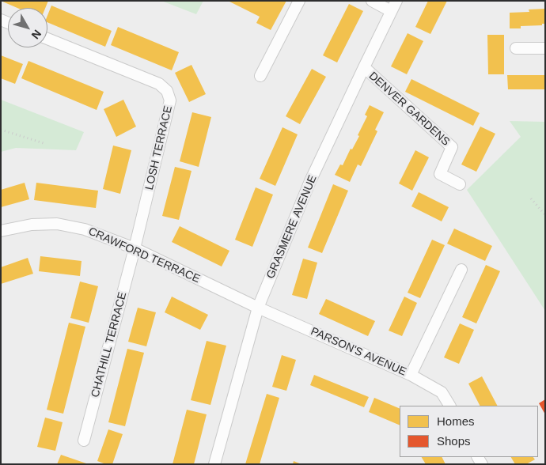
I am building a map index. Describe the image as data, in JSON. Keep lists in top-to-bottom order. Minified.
{"streets":{"street":["DENVER GARDENS","LOSH TERRACE","GRASMERE AVENUE","CRAWFORD TERRACE","CHATHILL TERRACE","PARSON'S AVENUE"]},"crossings":[["DENVER GARDENS","GRASMERE AVENUE"],["LOSH TERRACE","CRAWFORD TERRACE"],["LOSH TERRACE","CHATHILL TERRACE"],["GRASMERE AVENUE","CRAWFORD TERRACE"],["GRASMERE AVENUE","PARSON'S AVENUE"],["CRAWFORD TERRACE","CHATHILL TERRACE"],["CRAWFORD TERRACE","PARSON'S AVENUE"]],"legend":["Homes","Shops"],"north":"bottom right"}
